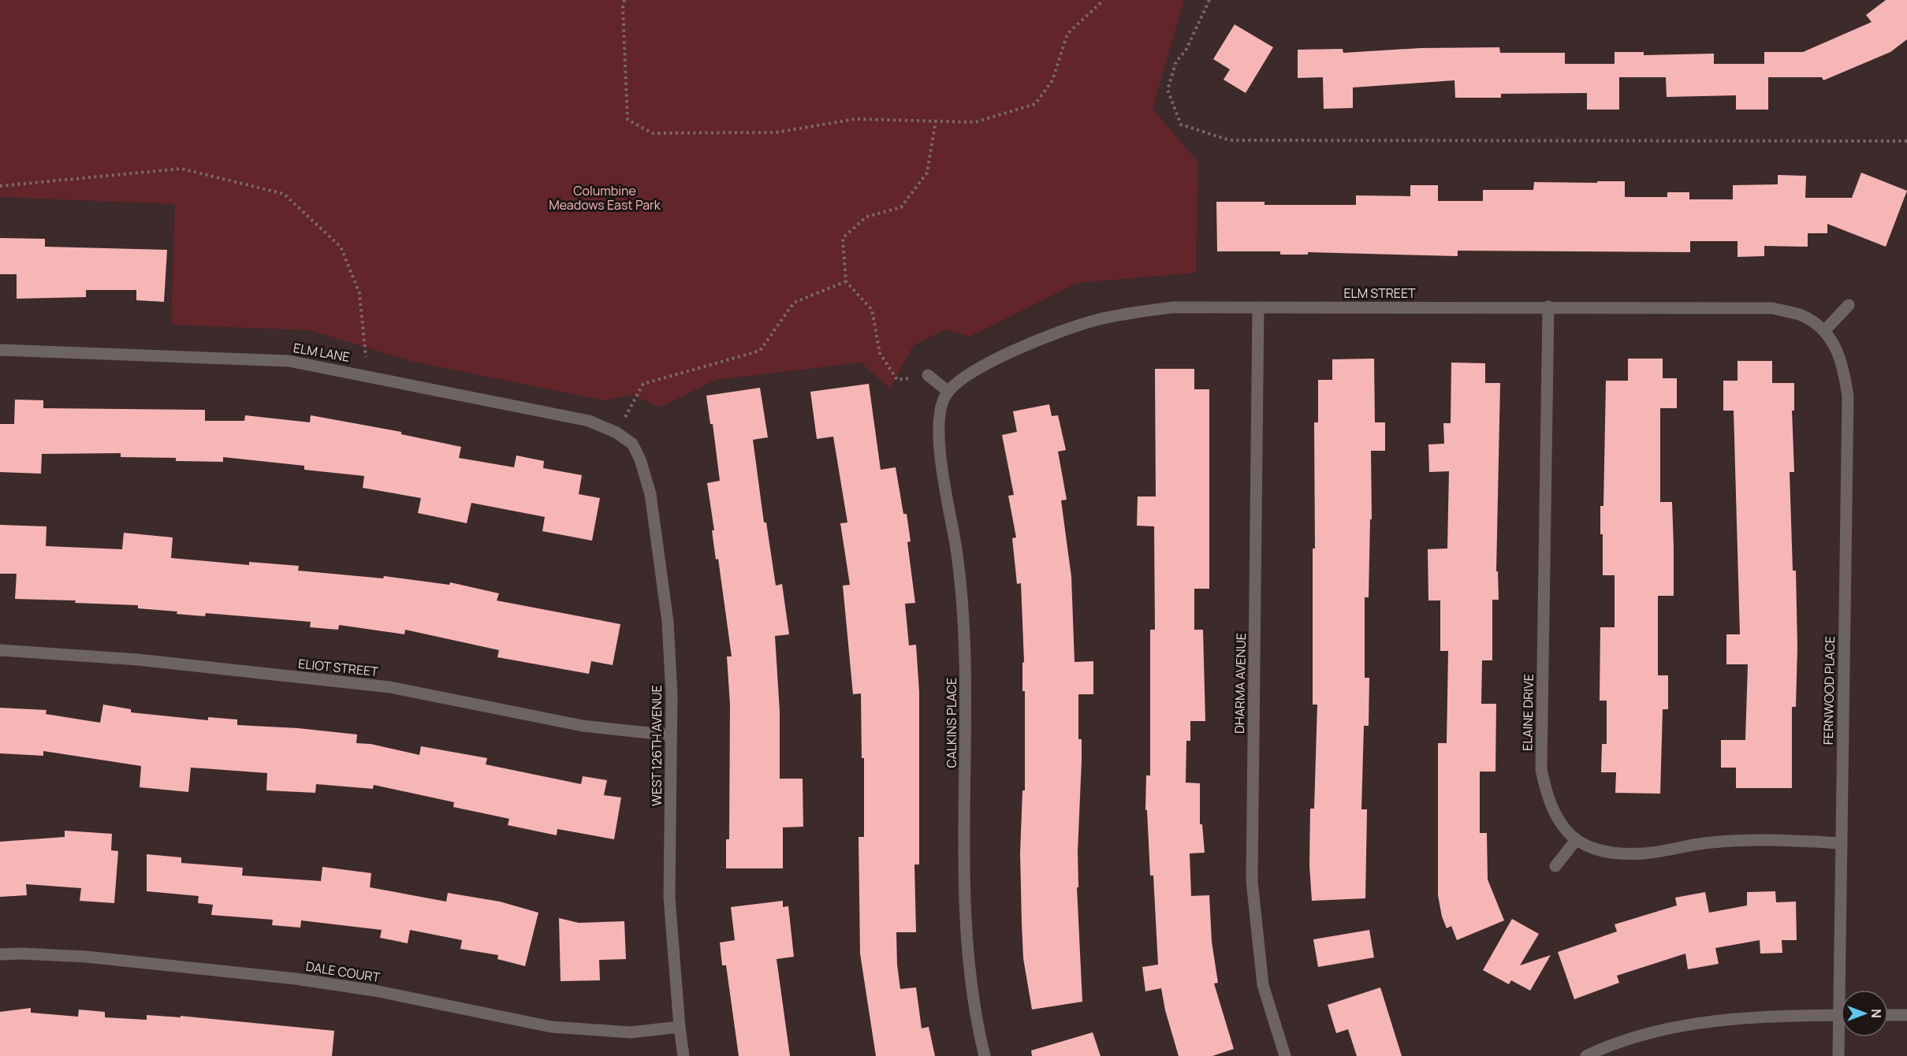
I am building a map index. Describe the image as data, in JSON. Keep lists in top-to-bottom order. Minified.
{"streets":{"street":["ELM STREET","ELM LANE","ELIOT STREET","DHARMA AVENUE","FERNWOOD PLACE","ELAINE DRIVE","CALKINS PLACE","WEST 126TH AVENUE","DALE COURT"]},"crossings":[["ELM STREET","DHARMA AVENUE"],["ELM STREET","FERNWOOD PLACE"],["ELM STREET","ELAINE DRIVE"],["ELM STREET","CALKINS PLACE"],["ELM LANE","WEST 126TH AVENUE"],["ELIOT STREET","WEST 126TH AVENUE"],["FERNWOOD PLACE","ELAINE DRIVE"],["WEST 126TH AVENUE","DALE COURT"]],"parks":["Columbine Meadows East Park"],"north":"right"}
